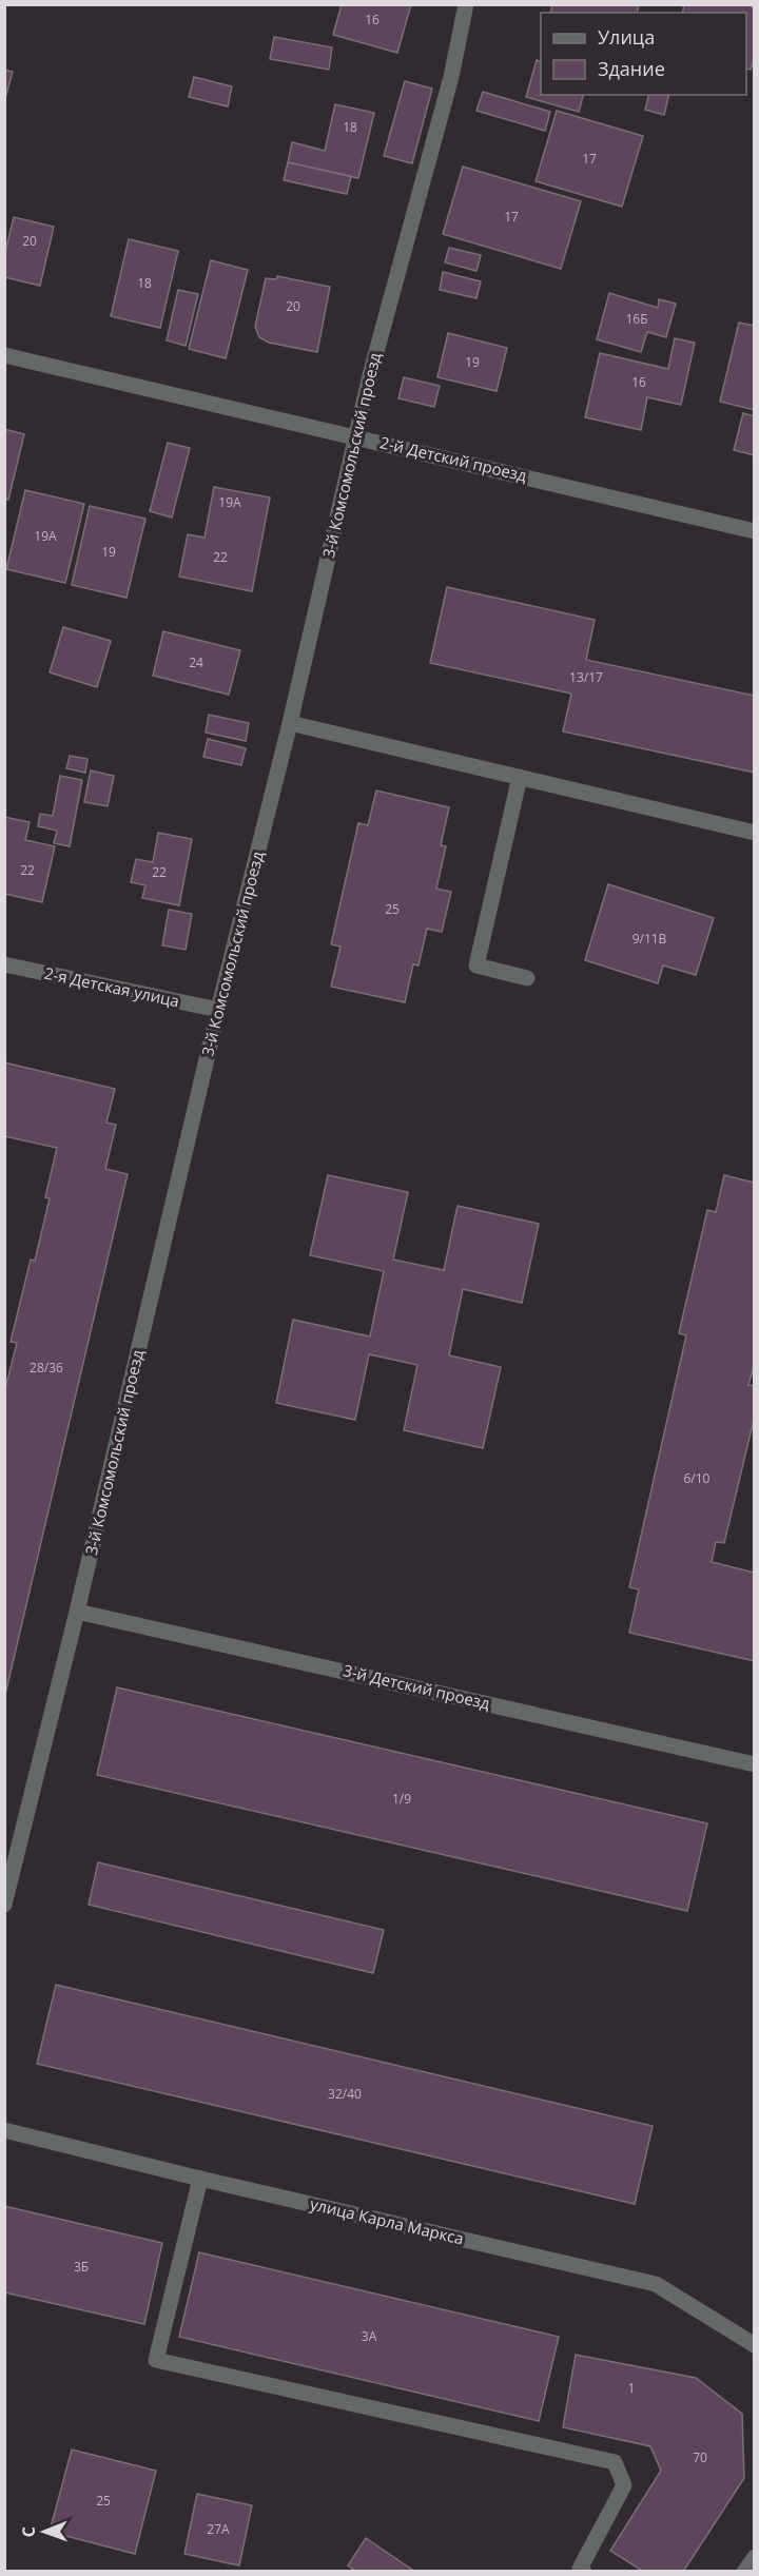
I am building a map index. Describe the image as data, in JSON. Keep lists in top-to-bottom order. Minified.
{"streets":{"street":["3-й Комсомольский проезд","2-й Детский проезд","2-я Детская улица","3-й Детский проезд","улица Карла Маркса"]},"crossings":[["3-й Комсомольский проезд","2-й Детский проезд"],["3-й Комсомольский проезд","2-я Детская улица"],["3-й Комсомольский проезд","3-й Детский проезд"]],"house_numbers":["16","18","17","17","20","18","20","16Б","19","16","19А","19А","19","22","24","13/17","22","22","25","9/11В","28/36","6/10","1/9","32/40","3Б","3А","1","70","25","27А"],"legend":["Улица","Здание"],"north":"left"}
